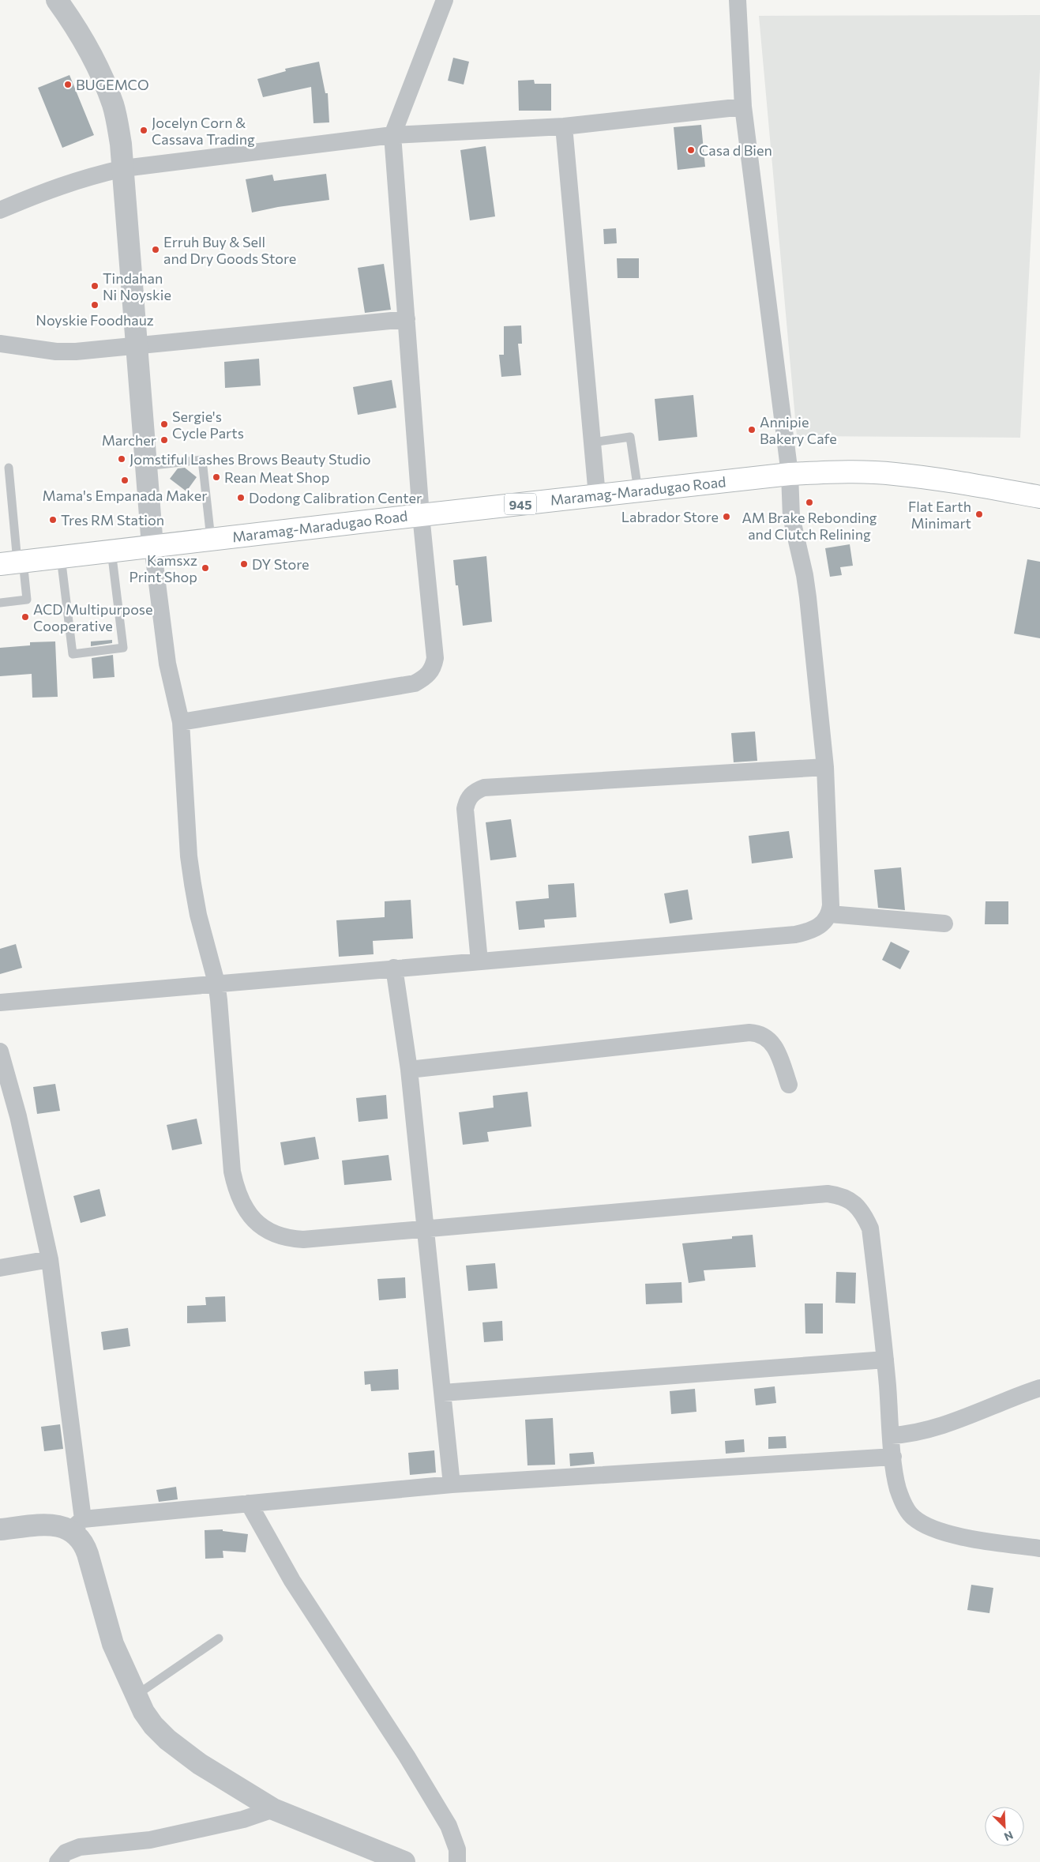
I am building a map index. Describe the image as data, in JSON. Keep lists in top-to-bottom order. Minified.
{"streets":{"main road":["Maramag-Maradugao Road","945"]},"places":["BUGEMCO","Jocelyn Corn & Cassava Trading","Casa d Bien","Erruh Buy & Sell and Dry Goods Store","Tindahan Ni Noyskie","Noyskie Foodhauz","Sergie's Cycle Parts","Annipie Bakery Cafe","Marcher","Jomstiful Lashes Brows Beauty Studio","Rean Meat Shop","Mama's Empanada Maker","Dodong Calibration Center","AM Brake Rebonding and Clutch Relining","Flat Earth Minimart","Labrador Store","Tres RM Station","DY Store","Kamsxz Print Shop","ACD Multipurpose Cooperative"],"north":"bottom right"}
